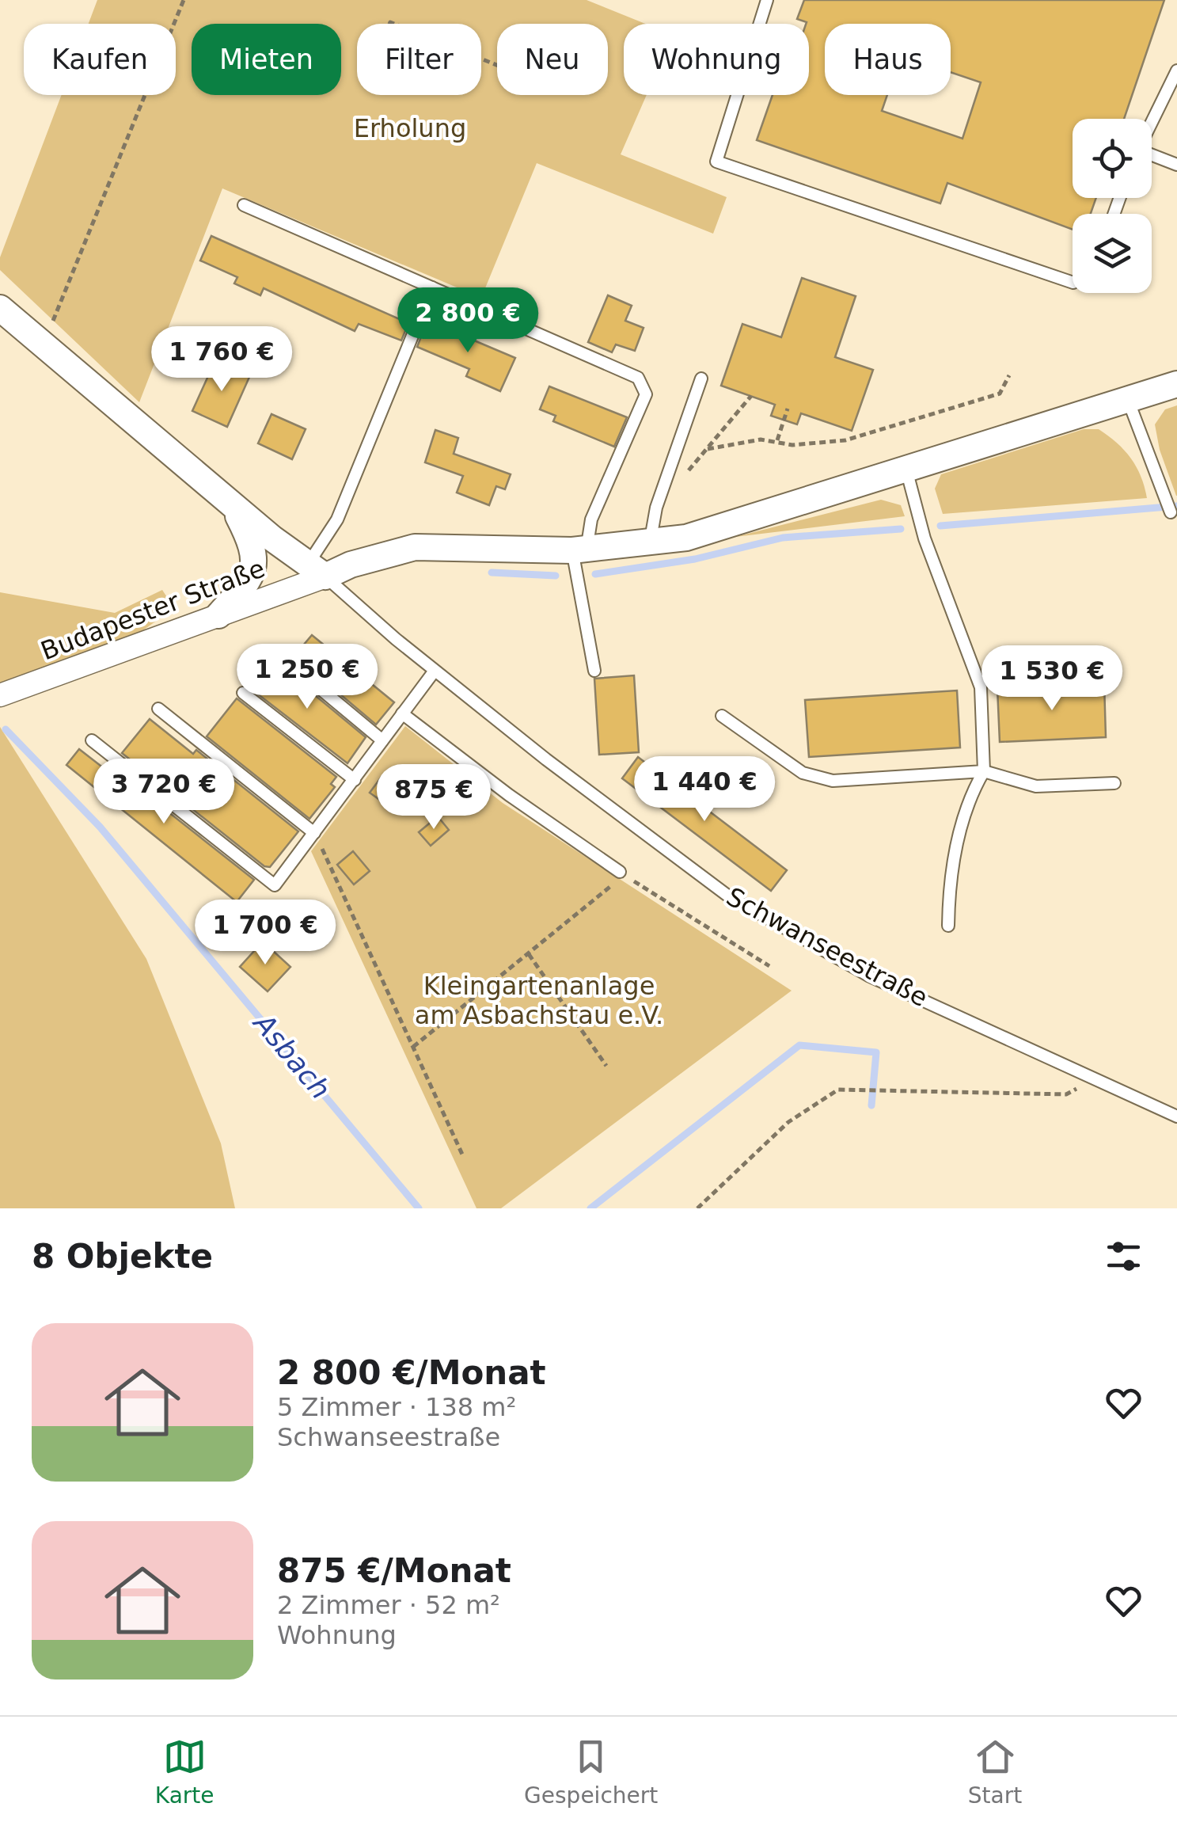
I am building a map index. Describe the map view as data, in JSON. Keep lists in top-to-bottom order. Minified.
{"streets":{"street":["Budapester Straße","Schwanseestraße"]},"crossings":[["Budapester Straße","Schwanseestraße"]],"water":["Asbach"],"parks":["Erholung","Kleingartenanlage am Asbachstau e.V."],"page":{"chip":["Kaufen","Mieten","Filter","Neu","Wohnung","Haus"],"price":["2 800 €","1 760 €","1 250 €","1 530 €","1 440 €","3 720 €","875 €","1 700 €"],"heading":"8 Objekte","list":[{"name":"2 800 €/Monat","note":"5 Zimmer · 138 m² · Schwanseestraße"},{"name":"875 €/Monat","note":"2 Zimmer · 52 m² · Wohnung"}],"tabs":["Karte","Gespeichert","Start"]}}
